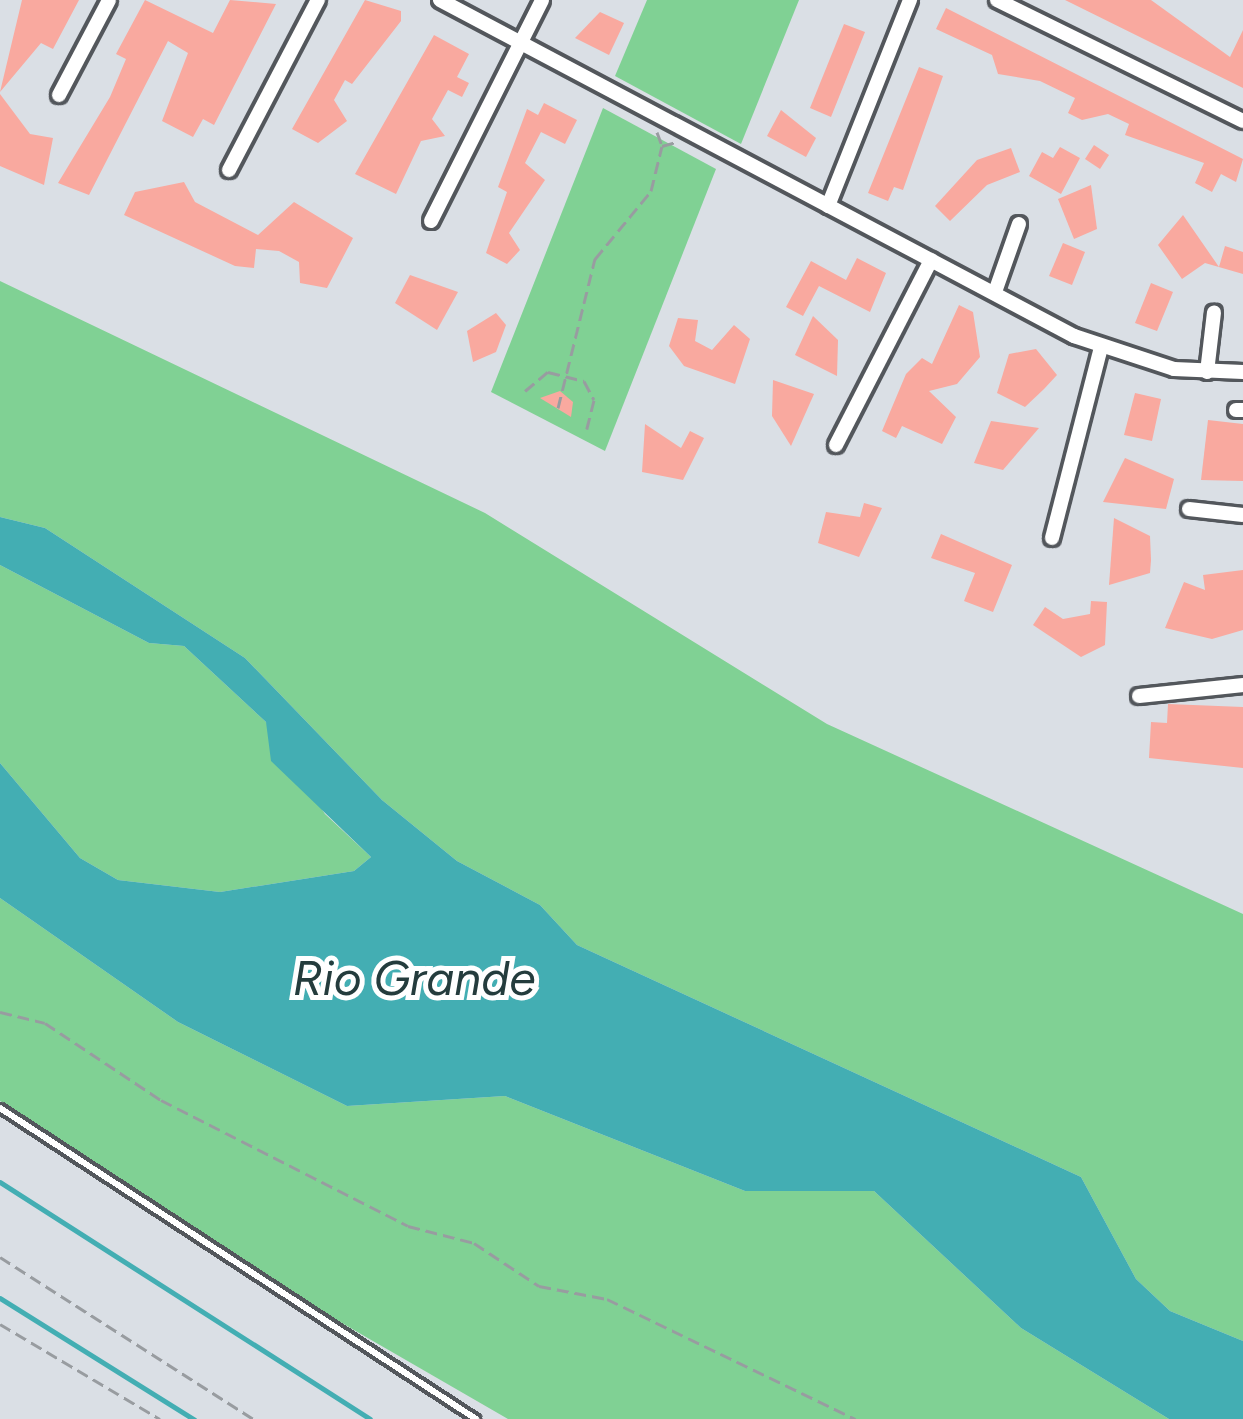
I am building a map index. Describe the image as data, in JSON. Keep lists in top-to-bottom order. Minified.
{"water":["Rio Grande"]}
